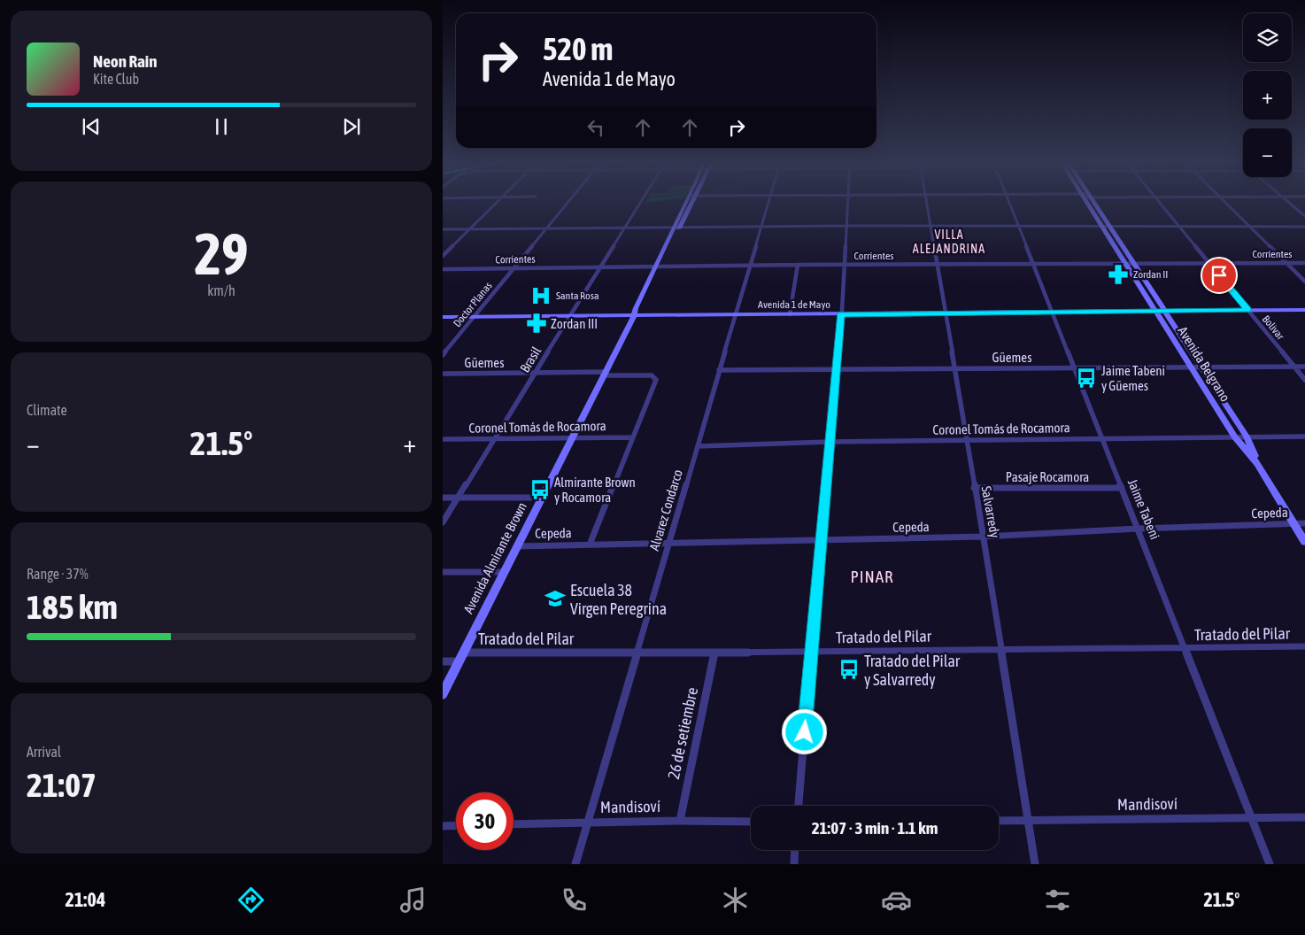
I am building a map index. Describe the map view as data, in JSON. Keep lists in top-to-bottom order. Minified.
{"streets":{"main road":["Avenida 1 de Mayo","Avenida Belgrano","Avenida Almirante Brown"],"street":["Corrientes","Doctor Planas","Bolivar","Güemes","Brasil","Coronel Tomás de Rocamora","Pasaje Rocamora","Jaime Tabeni","Alvarez Condarco","Salvarredy","Cepeda","Tratado del Pilar","26 de setiembre","Mandisoví"]},"crossings":[["Corrientes","Doctor Planas"],["Corrientes","Bolivar"],["Corrientes","Brasil"],["Corrientes","Avenida Belgrano"],["Corrientes","Jaime Tabeni"],["Corrientes","Alvarez Condarco"],["Corrientes","Salvarredy"],["Corrientes","Avenida Almirante Brown"],["Doctor Planas","Avenida 1 de Mayo"],["Avenida 1 de Mayo","Bolivar"],["Avenida 1 de Mayo","Brasil"],["Avenida 1 de Mayo","Avenida Belgrano"],["Avenida 1 de Mayo","Jaime Tabeni"],["Avenida 1 de Mayo","Alvarez Condarco"],["Avenida 1 de Mayo","Salvarredy"],["Avenida 1 de Mayo","Avenida Almirante Brown"],["Bolivar","Güemes"],["Güemes","Brasil"],["Güemes","Avenida Belgrano"],["Güemes","Coronel Tomás de Rocamora"],["Güemes","Jaime Tabeni"],["Güemes","Alvarez Condarco"],["Güemes","Salvarredy"],["Güemes","Avenida Almirante Brown"],["Brasil","Coronel Tomás de Rocamora"],["Avenida Belgrano","Coronel Tomás de Rocamora"],["Avenida Belgrano","Cepeda"],["Coronel Tomás de Rocamora","Jaime Tabeni"],["Coronel Tomás de Rocamora","Alvarez Condarco"],["Coronel Tomás de Rocamora","Salvarredy"],["Coronel Tomás de Rocamora","Avenida Almirante Brown"],["Pasaje Rocamora","Jaime Tabeni"],["Pasaje Rocamora","Salvarredy"],["Jaime Tabeni","Cepeda"],["Jaime Tabeni","Tratado del Pilar"],["Jaime Tabeni","Mandisoví"],["Alvarez Condarco","Cepeda"],["Alvarez Condarco","Tratado del Pilar"],["Alvarez Condarco","Mandisoví"],["Salvarredy","Cepeda"],["Salvarredy","Tratado del Pilar"],["Salvarredy","Mandisoví"],["Cepeda","Avenida Almirante Brown"],["Avenida Almirante Brown","Tratado del Pilar"],["Tratado del Pilar","26 de setiembre"],["26 de setiembre","Mandisoví"]],"districts":["VILLA ALEJANDRINA","PINAR"],"places":{"pharmacy":["Zordan II","Zordan III"],"hospital":["Santa Rosa"],"bus stop":["Jaime Tabeni y Güemes","Almirante Brown y Rocamora","Tratado del Pilar y Salvarredy"],"school or university":["Escuela 38 Virgen Peregrina"]},"page":{"map_buttons":["+","−"],"turn":["520 m","Avenida 1 de Mayo"],"song":["Neon Rain","Kite Club"],"tile":[["29","km/h"],"Climate",["Range · 37%","185 km"],["Arrival","21:07"]],"heat":["−","21.5°","+"],"limit":"30","trip":"21:07 · 3 min · 1.1 km","tabs":["21:04","21.5°"]}}
